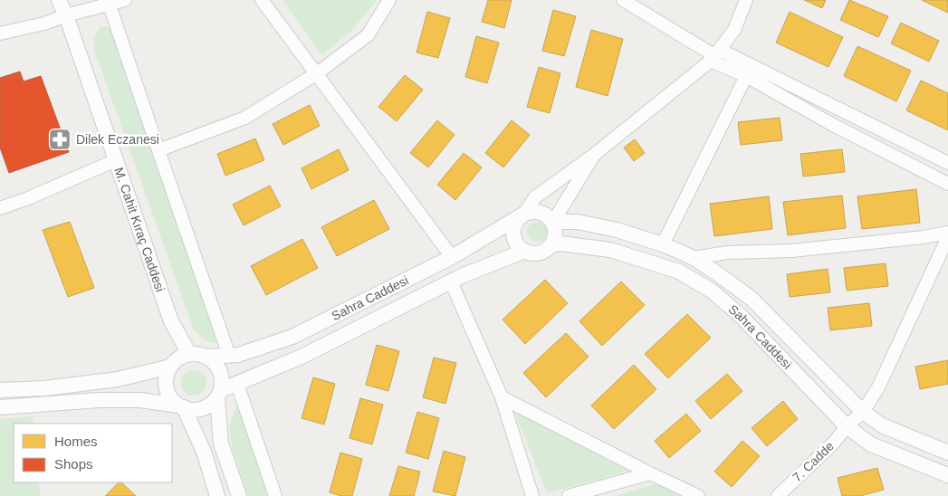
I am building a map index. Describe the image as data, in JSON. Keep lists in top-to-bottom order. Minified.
{"streets":{"street":["M. Cahit Kıraç Caddesi","Sahra Caddesi","7. Cadde"]},"crossings":[["M. Cahit Kıraç Caddesi","Sahra Caddesi"],["Sahra Caddesi","7. Cadde"]],"places":{"pharmacy":["Dilek Eczanesi"]},"legend":["Homes","Shops"]}
